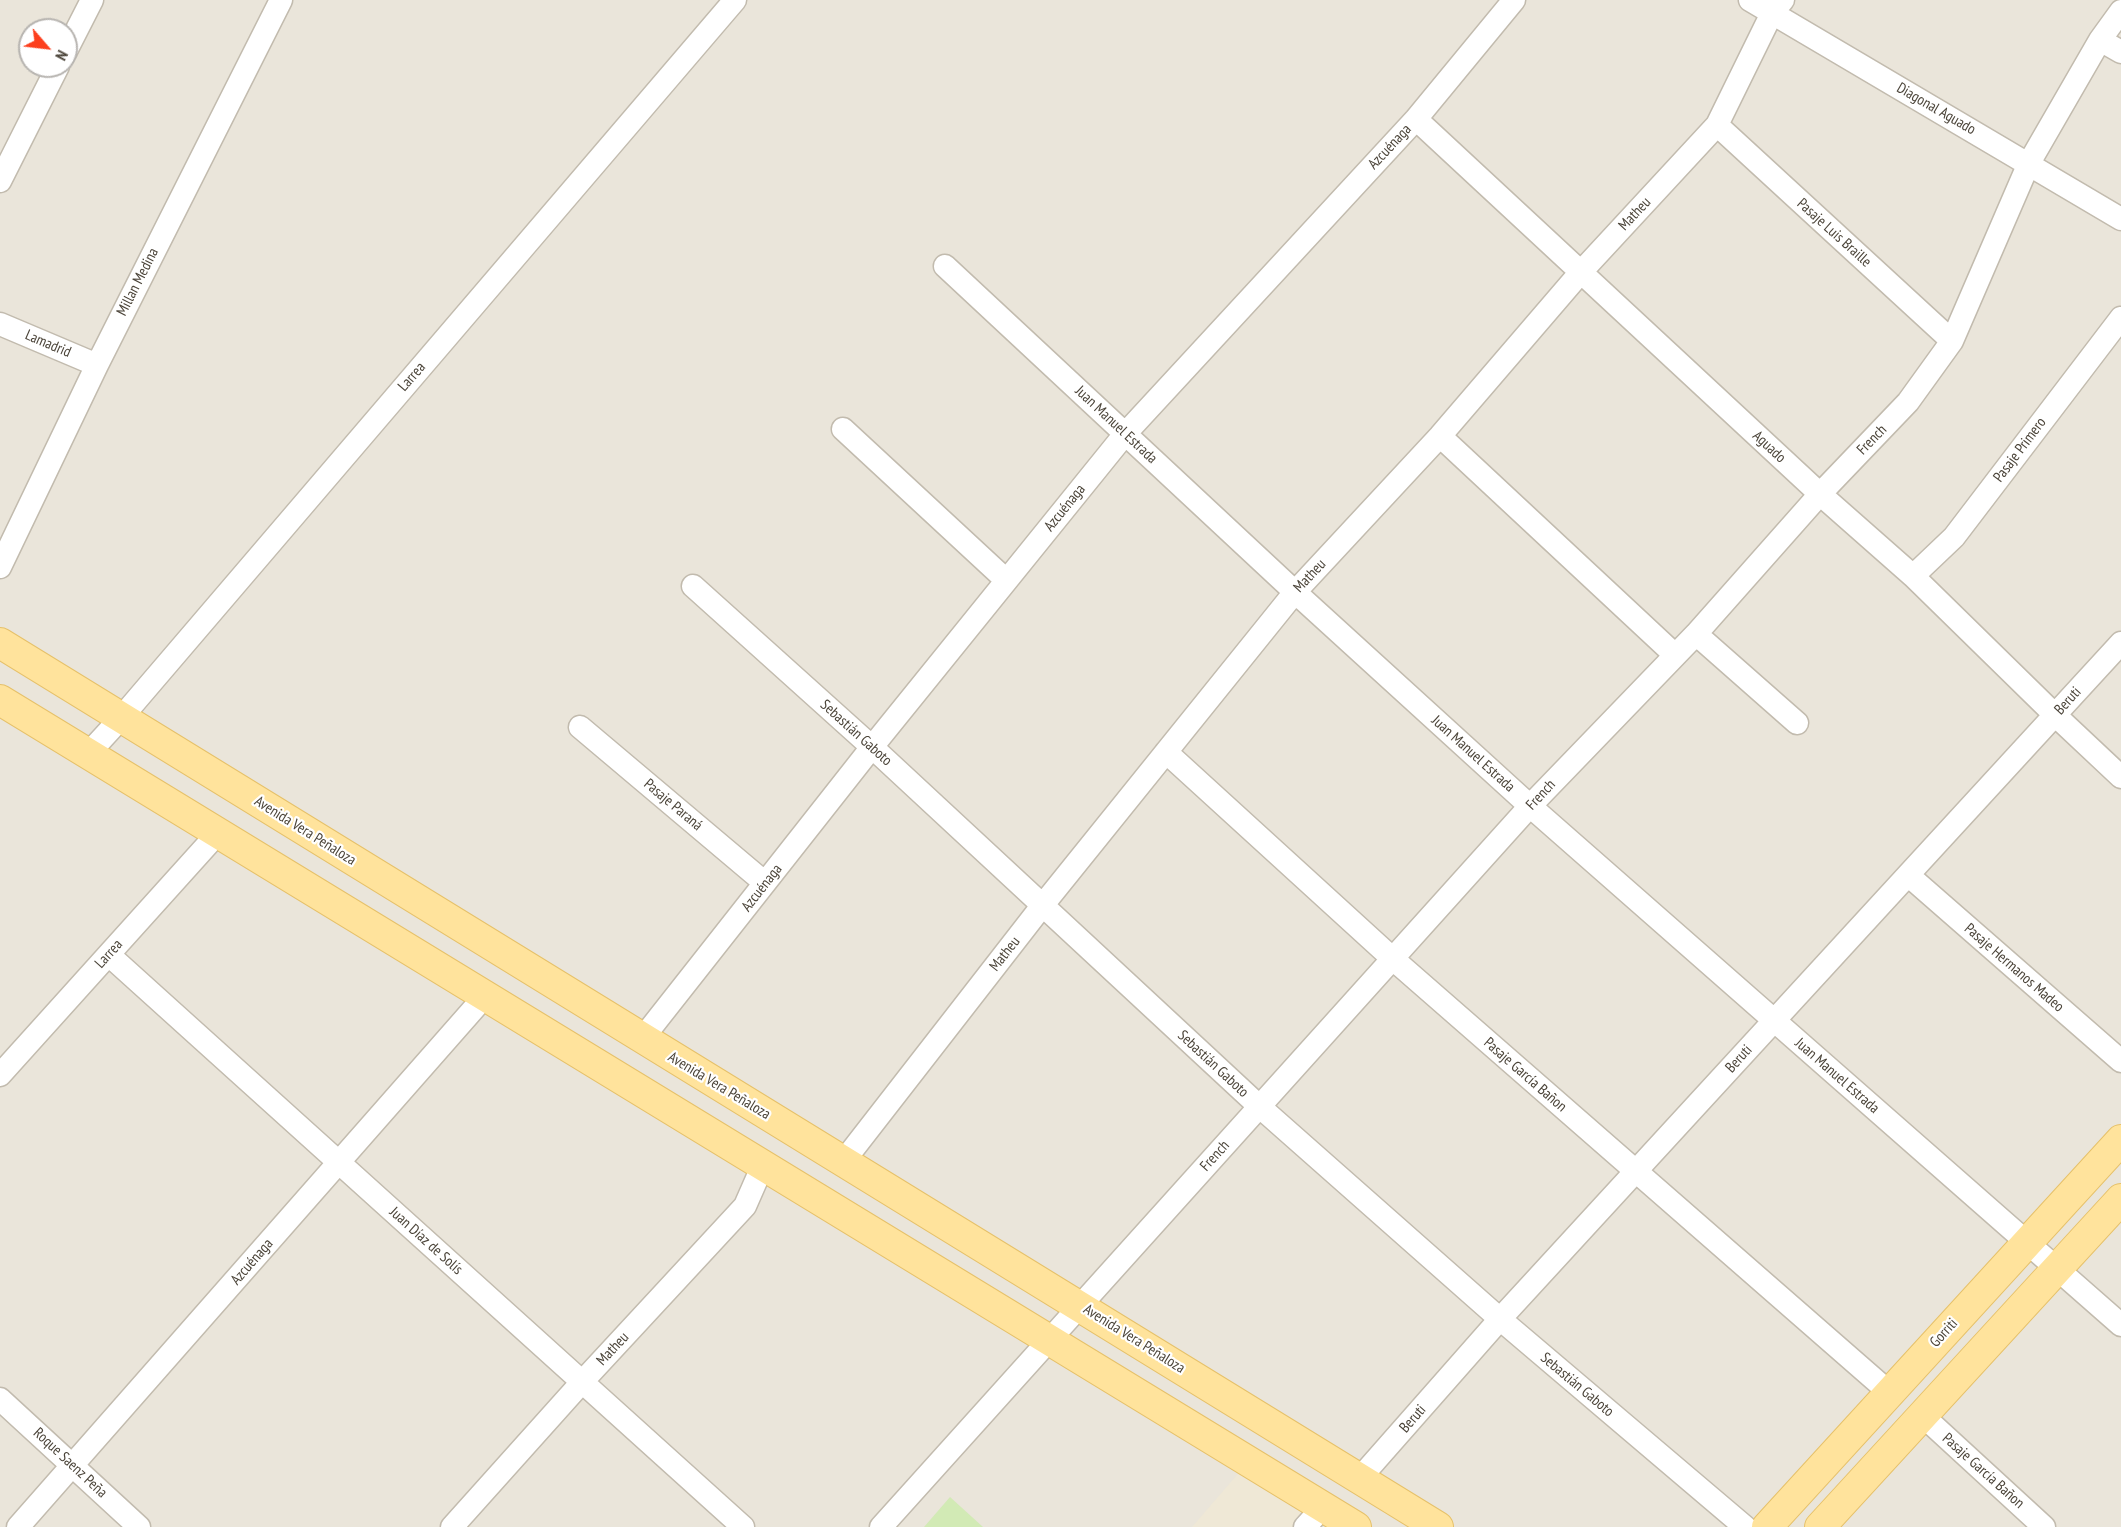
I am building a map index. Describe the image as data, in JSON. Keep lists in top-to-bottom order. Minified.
{"streets":{"main road":["Avenida Vera Peñaloza","Gorriti"],"street":["Diagonal Aguado","Azcuénaga","Matheu","Pasaje Luis Braille","Millan Medina","Lamadrid","Larrea","Juan Manuel Estrada","French","Aguado","Pasaje Primero","Beruti","Sebastián Gaboto","Pasaje Paraná","Pasaje Hermanos Madeo","Pasaje García Bañon","Juan Díaz de Solís","Roque Saenz Peña"]},"crossings":[["Diagonal Aguado","Matheu"],["Diagonal Aguado","French"],["Azcuénaga","Juan Manuel Estrada"],["Azcuénaga","Aguado"],["Azcuénaga","Sebastián Gaboto"],["Azcuénaga","Pasaje Paraná"],["Azcuénaga","Avenida Vera Peñaloza"],["Azcuénaga","Juan Díaz de Solís"],["Azcuénaga","Roque Saenz Peña"],["Matheu","Pasaje Luis Braille"],["Matheu","Juan Manuel Estrada"],["Matheu","Aguado"],["Matheu","Sebastián Gaboto"],["Matheu","Avenida Vera Peñaloza"],["Matheu","Pasaje García Bañon"],["Matheu","Juan Díaz de Solís"],["Pasaje Luis Braille","French"],["Millan Medina","Lamadrid"],["Larrea","Avenida Vera Peñaloza"],["Larrea","Juan Díaz de Solís"],["Juan Manuel Estrada","French"],["Juan Manuel Estrada","Beruti"],["Juan Manuel Estrada","Gorriti"],["French","Aguado"],["French","Sebastián Gaboto"],["French","Avenida Vera Peñaloza"],["French","Pasaje García Bañon"],["Aguado","Pasaje Primero"],["Aguado","Beruti"],["Beruti","Sebastián Gaboto"],["Beruti","Avenida Vera Peñaloza"],["Beruti","Pasaje Hermanos Madeo"],["Beruti","Pasaje García Bañon"],["Pasaje García Bañon","Gorriti"]],"north":"bottom right"}
